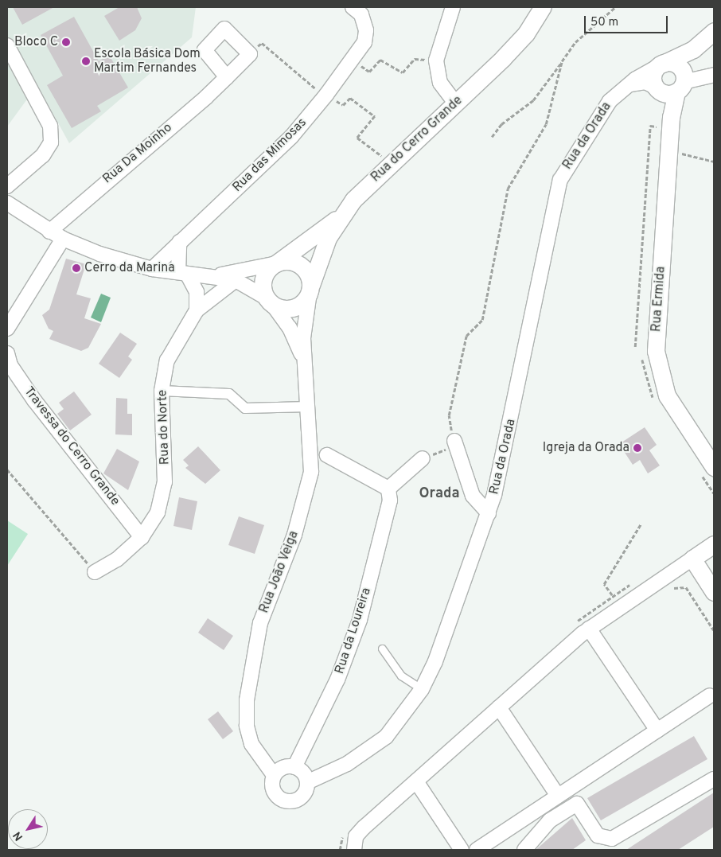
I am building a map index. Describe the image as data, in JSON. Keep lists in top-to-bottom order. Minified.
{"streets":{"street":["Rua da Orada","Rua do Cerro Grande","Rua Da Moinho","Rua das Mimosas","Rua Ermida","Rua do Norte","Travessa do Cerro Grande","Rua João Veiga","Rua da Loureira"]},"crossings":[["Rua da Orada","Rua Ermida"],["Rua da Orada","Rua João Veiga"],["Rua da Orada","Rua da Loureira"],["Rua do Norte","Travessa do Cerro Grande"],["Rua João Veiga","Rua da Loureira"]],"districts":["Orada"],"places":["Bloco C","Escola Básica Dom Martim Fernandes","Cerro da Marina","Igreja da Orada"],"scale_bar":"50 m","north":"bottom left"}
